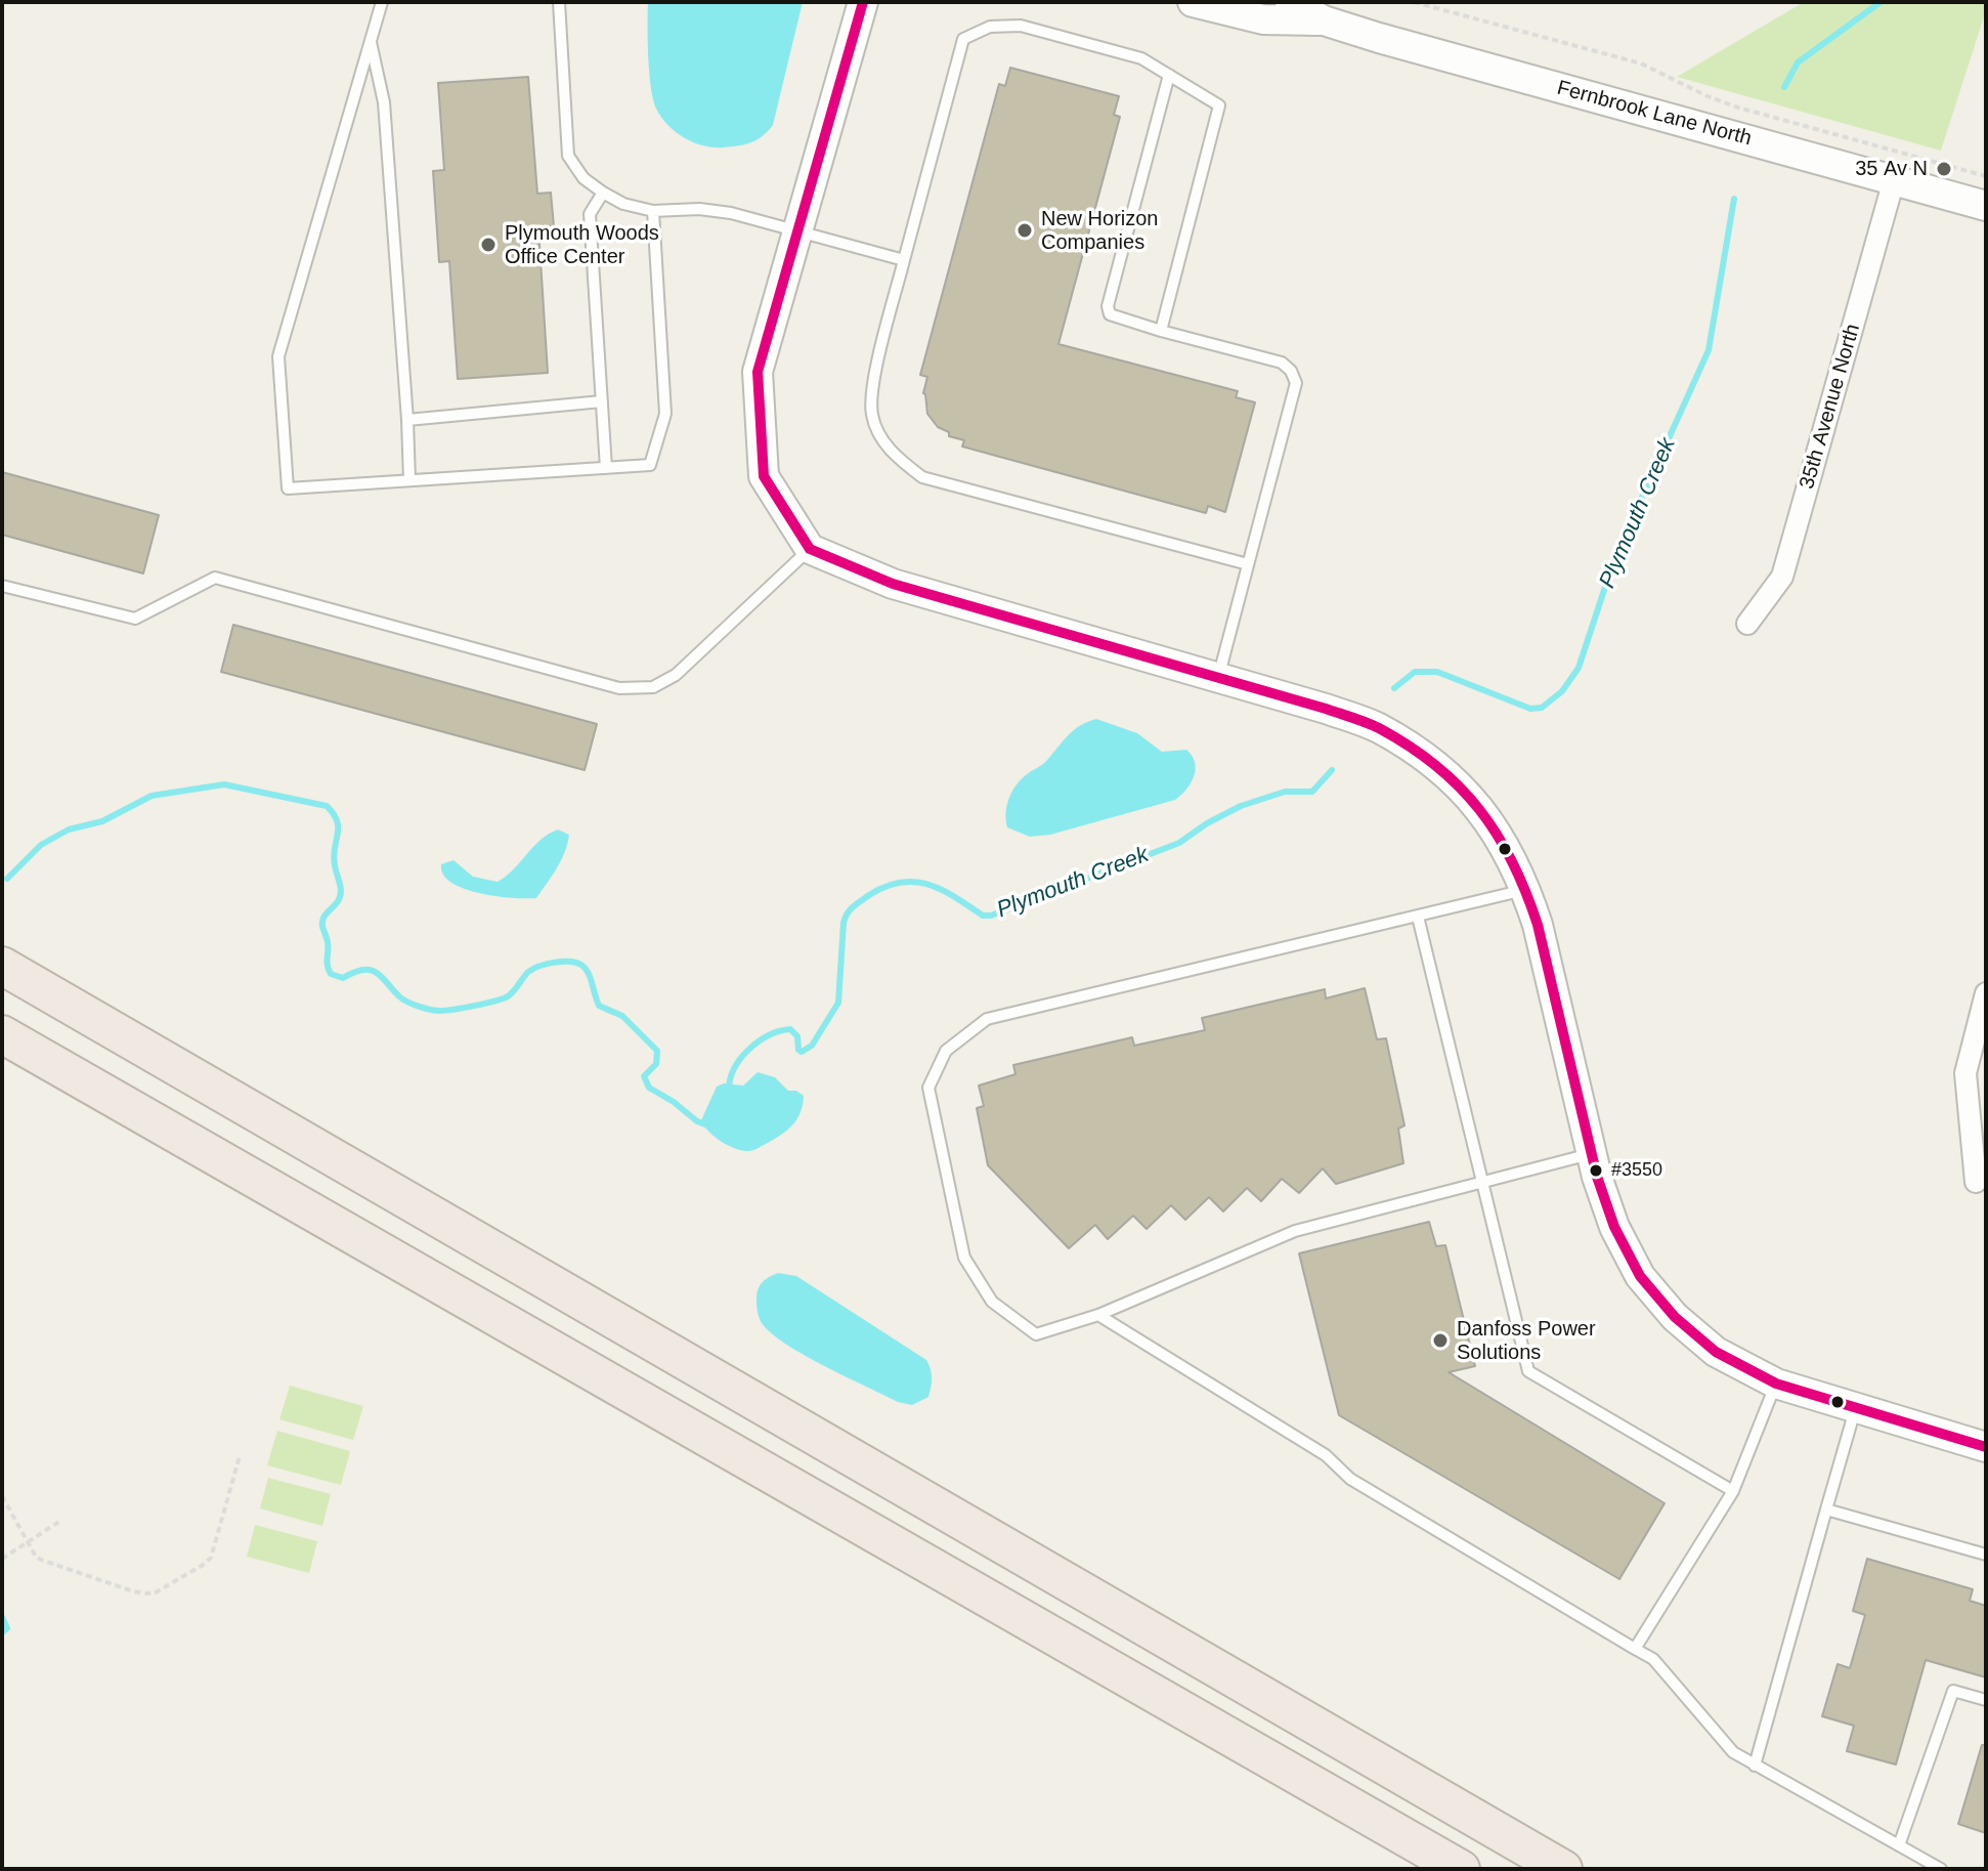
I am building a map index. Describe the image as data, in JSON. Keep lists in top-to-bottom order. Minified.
{"streets":{"street":["Fernbrook Lane North","35th Avenue North"]},"crossings":[["Fernbrook Lane North","35th Avenue North"]],"water":["Plymouth Creek"],"places":["35 Av N","New Horizon Companies","Plymouth Woods Office Center","#3550","Danfoss Power Solutions"]}
